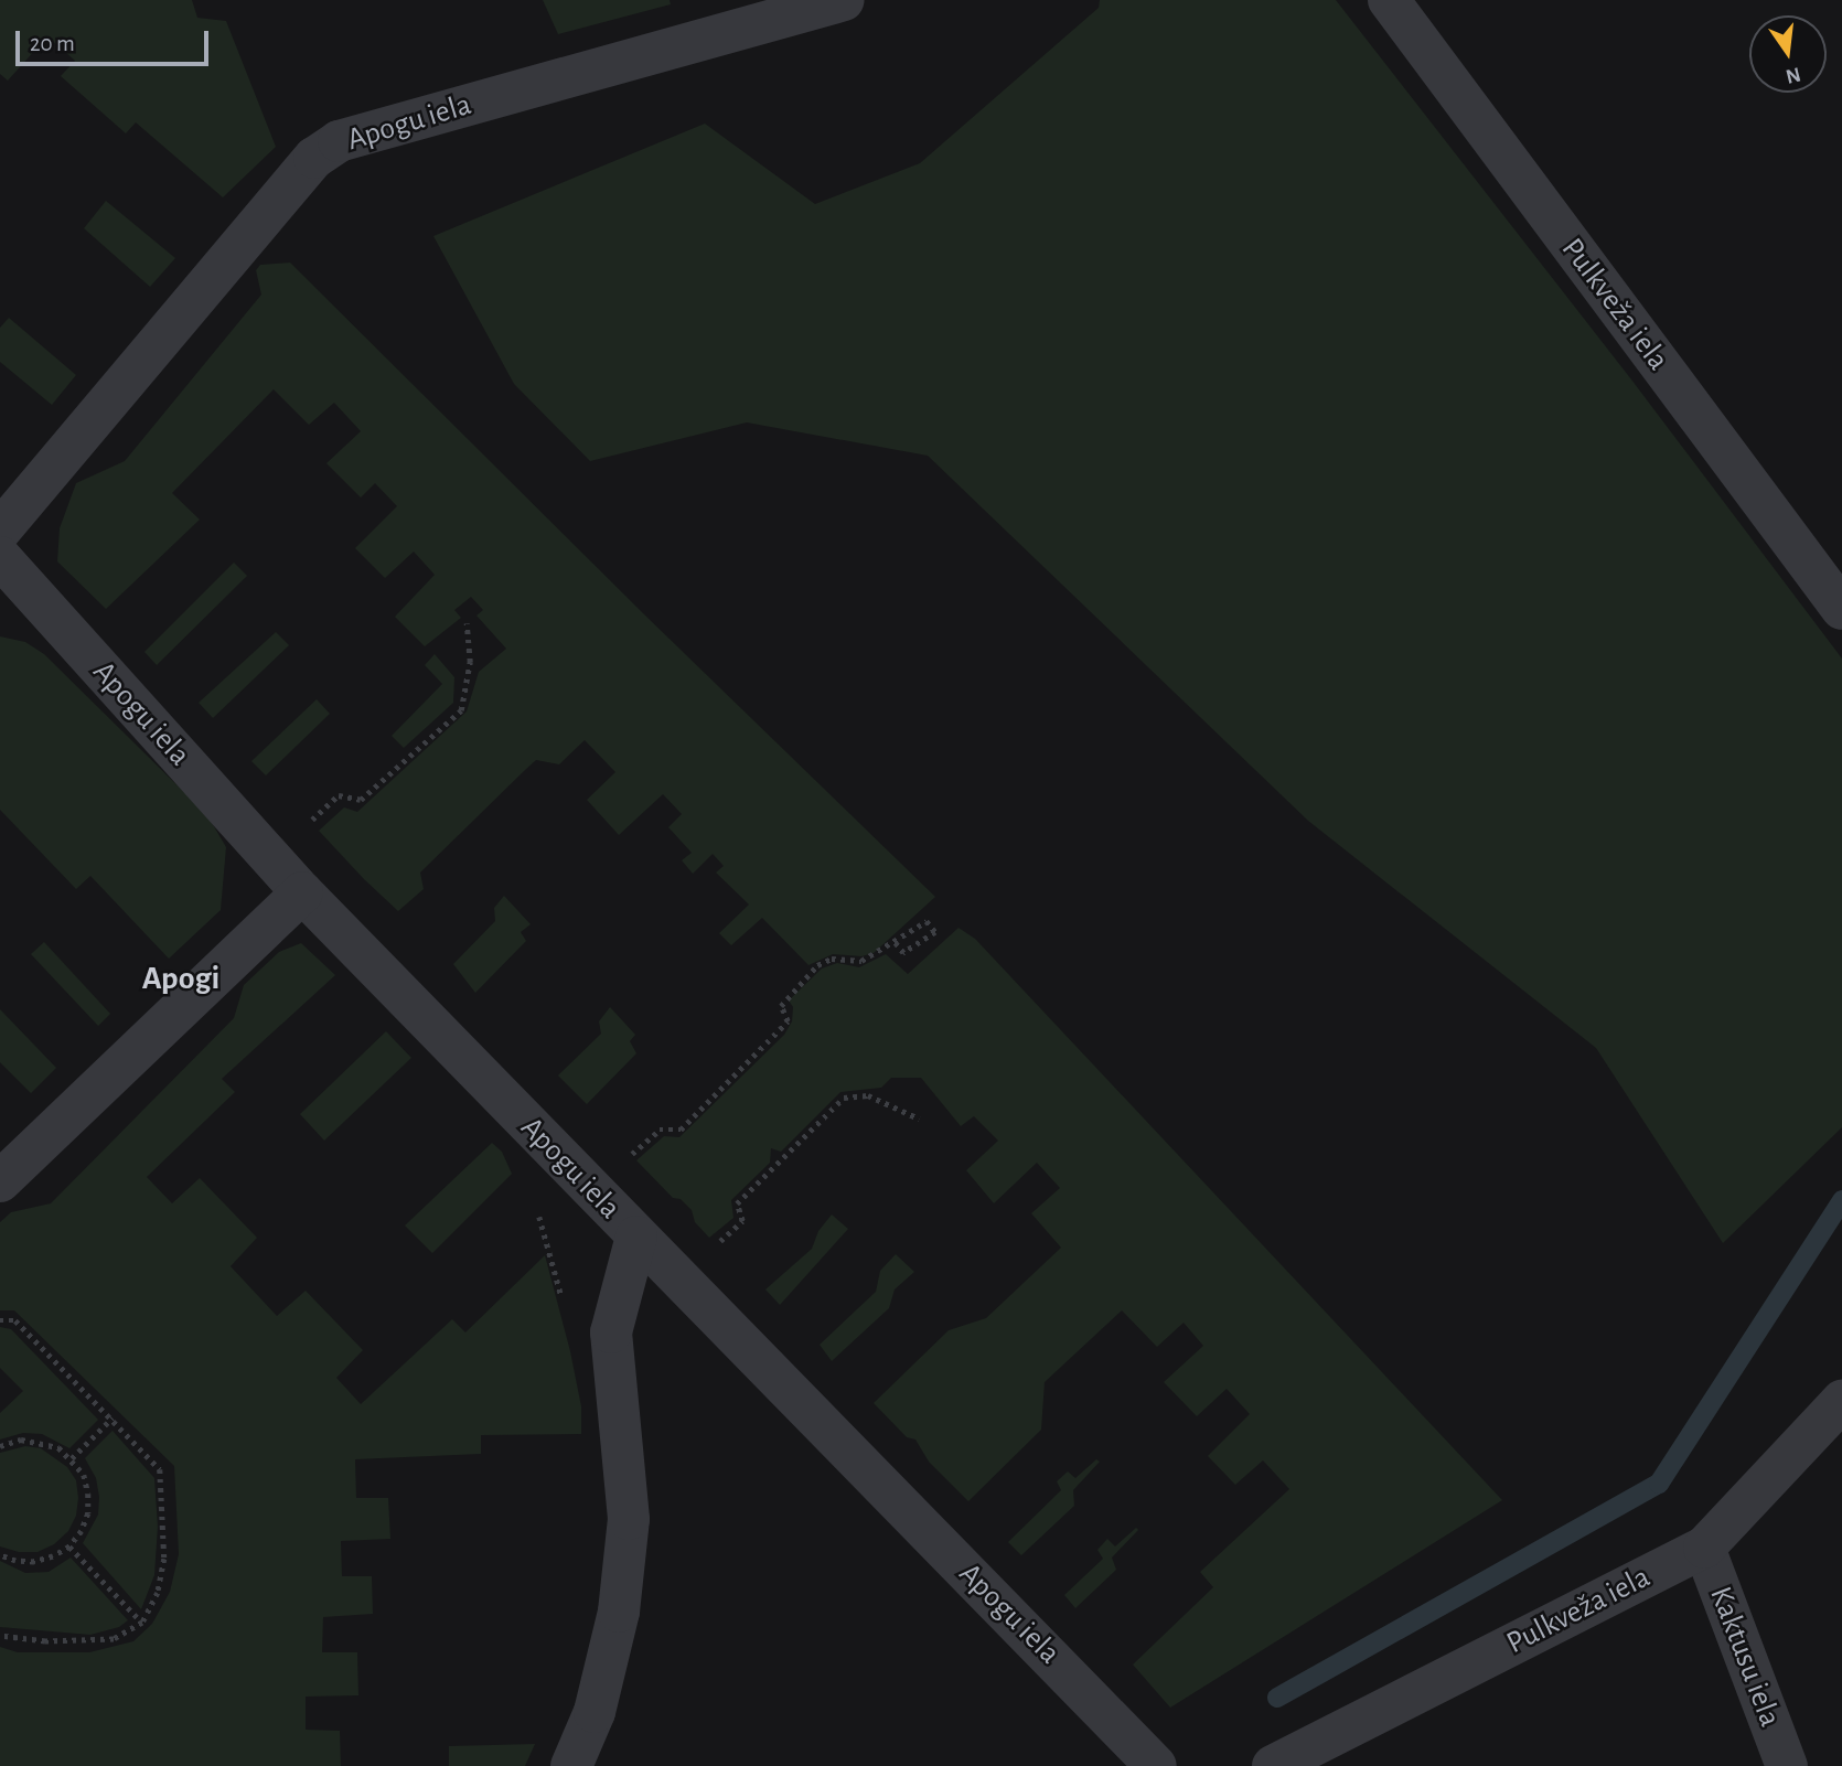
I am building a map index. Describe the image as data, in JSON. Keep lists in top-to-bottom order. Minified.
{"streets":{"street":["Apogu iela","Pulkveža iela","Kaktusu iela"]},"crossings":[["Pulkveža iela","Kaktusu iela"]],"districts":["Apogi"],"scale_bar":"20 m","north":"bottom"}
